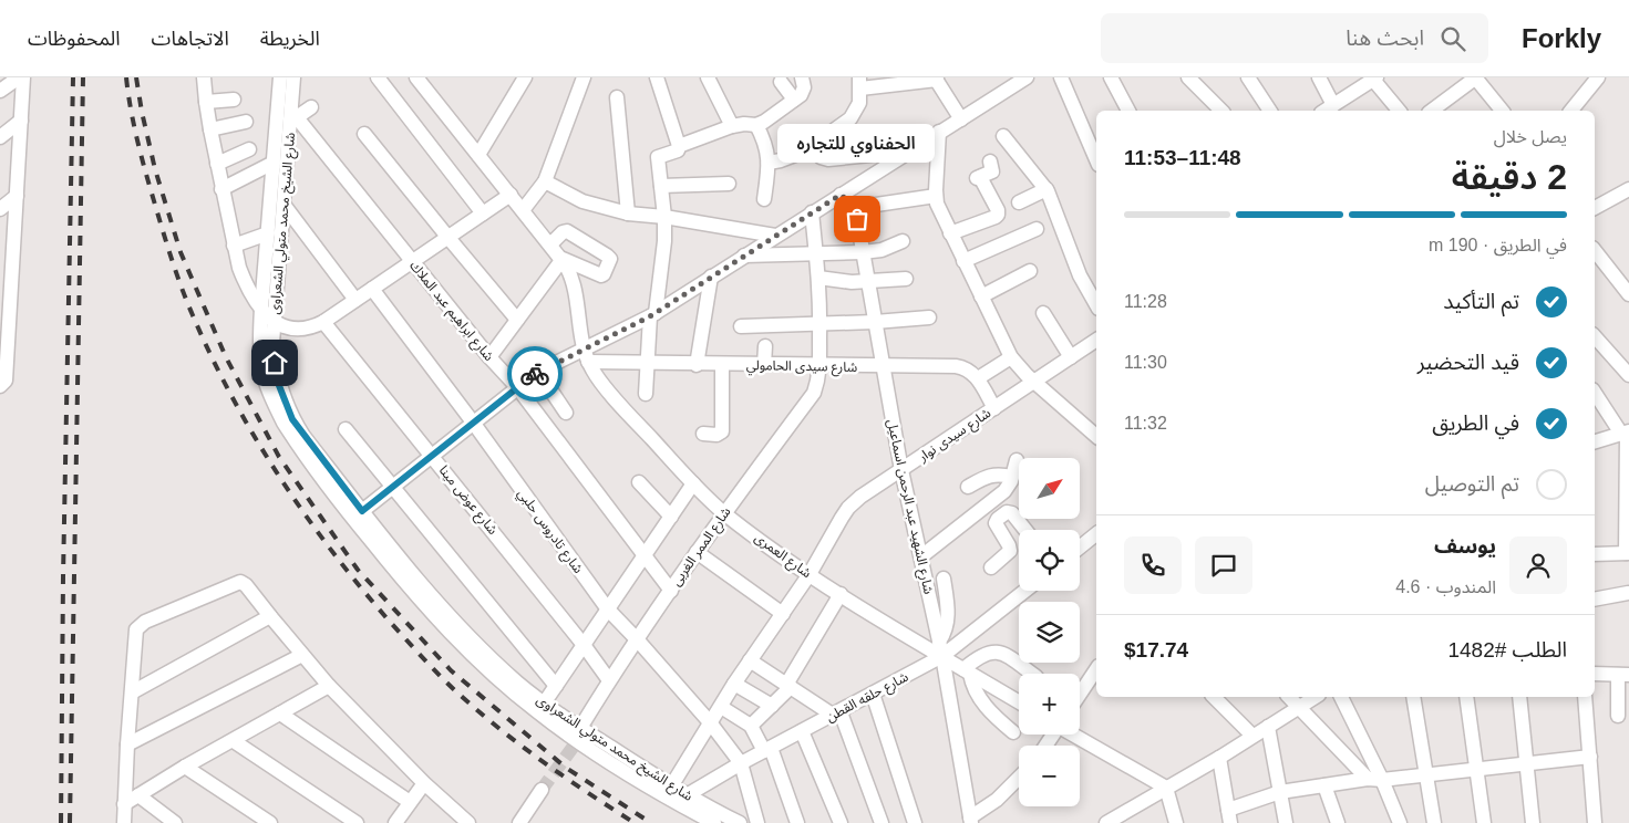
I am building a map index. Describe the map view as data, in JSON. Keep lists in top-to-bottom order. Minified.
{"streets":{"street":["شارع الشيخ محمد متولي الشعراوى","شارع ابراهيم عبد الملاك","شارع سيدى الحامولي","شارع سيدى نوار","شارع عوض مينا","شارع الشهيد عبد الرحمن اسماعيل","شارع تادروس حلبي","شارع الممر الغربى","شارع العمرى","شارع حلقه القطن"]},"crossings":[["شارع الشيخ محمد متولي الشعراوى","شارع ابراهيم عبد الملاك"],["شارع الشيخ محمد متولي الشعراوى","شارع سيدى نوار"],["شارع الشيخ محمد متولي الشعراوى","شارع الممر الغربى"],["شارع الشيخ محمد متولي الشعراوى","شارع حلقه القطن"],["شارع ابراهيم عبد الملاك","شارع الممر الغربى"],["شارع سيدى الحامولي","شارع الشهيد عبد الرحمن اسماعيل"],["شارع سيدى الحامولي","شارع الممر الغربى"],["شارع سيدى الحامولي","شارع العمرى"],["شارع سيدى نوار","شارع الشهيد عبد الرحمن اسماعيل"],["شارع سيدى نوار","شارع تادروس حلبي"],["شارع سيدى نوار","شارع العمرى"],["شارع عوض مينا","شارع الممر الغربى"],["شارع الشهيد عبد الرحمن اسماعيل","شارع العمرى"],["شارع الشهيد عبد الرحمن اسماعيل","شارع حلقه القطن"],["شارع تادروس حلبي","شارع الممر الغربى"],["شارع تادروس حلبي","شارع حلقه القطن"],["شارع الممر الغربى","شارع العمرى"],["شارع العمرى","شارع حلقه القطن"]],"places":["الحفناوي للتجاره"],"north":"top right","page":{"header":"Forkly","search":"ابحث هنا","nav":["الخريطة","الاتجاهات","المحفوظات"],"heading":["2 دقيقة","يصل خلال","11:48–11:53"],"panel":["يوسف","المندوب · 4.6","الطلب #1482","$17.74"],"bubble":"الحفناوي للتجاره","bar":"في الطريق · 190 m","list":[["تم التأكيد","11:28"],["قيد التحضير","11:30"],["في الطريق","11:32"],"تم التوصيل"],"map_buttons":["+","−"]}}
